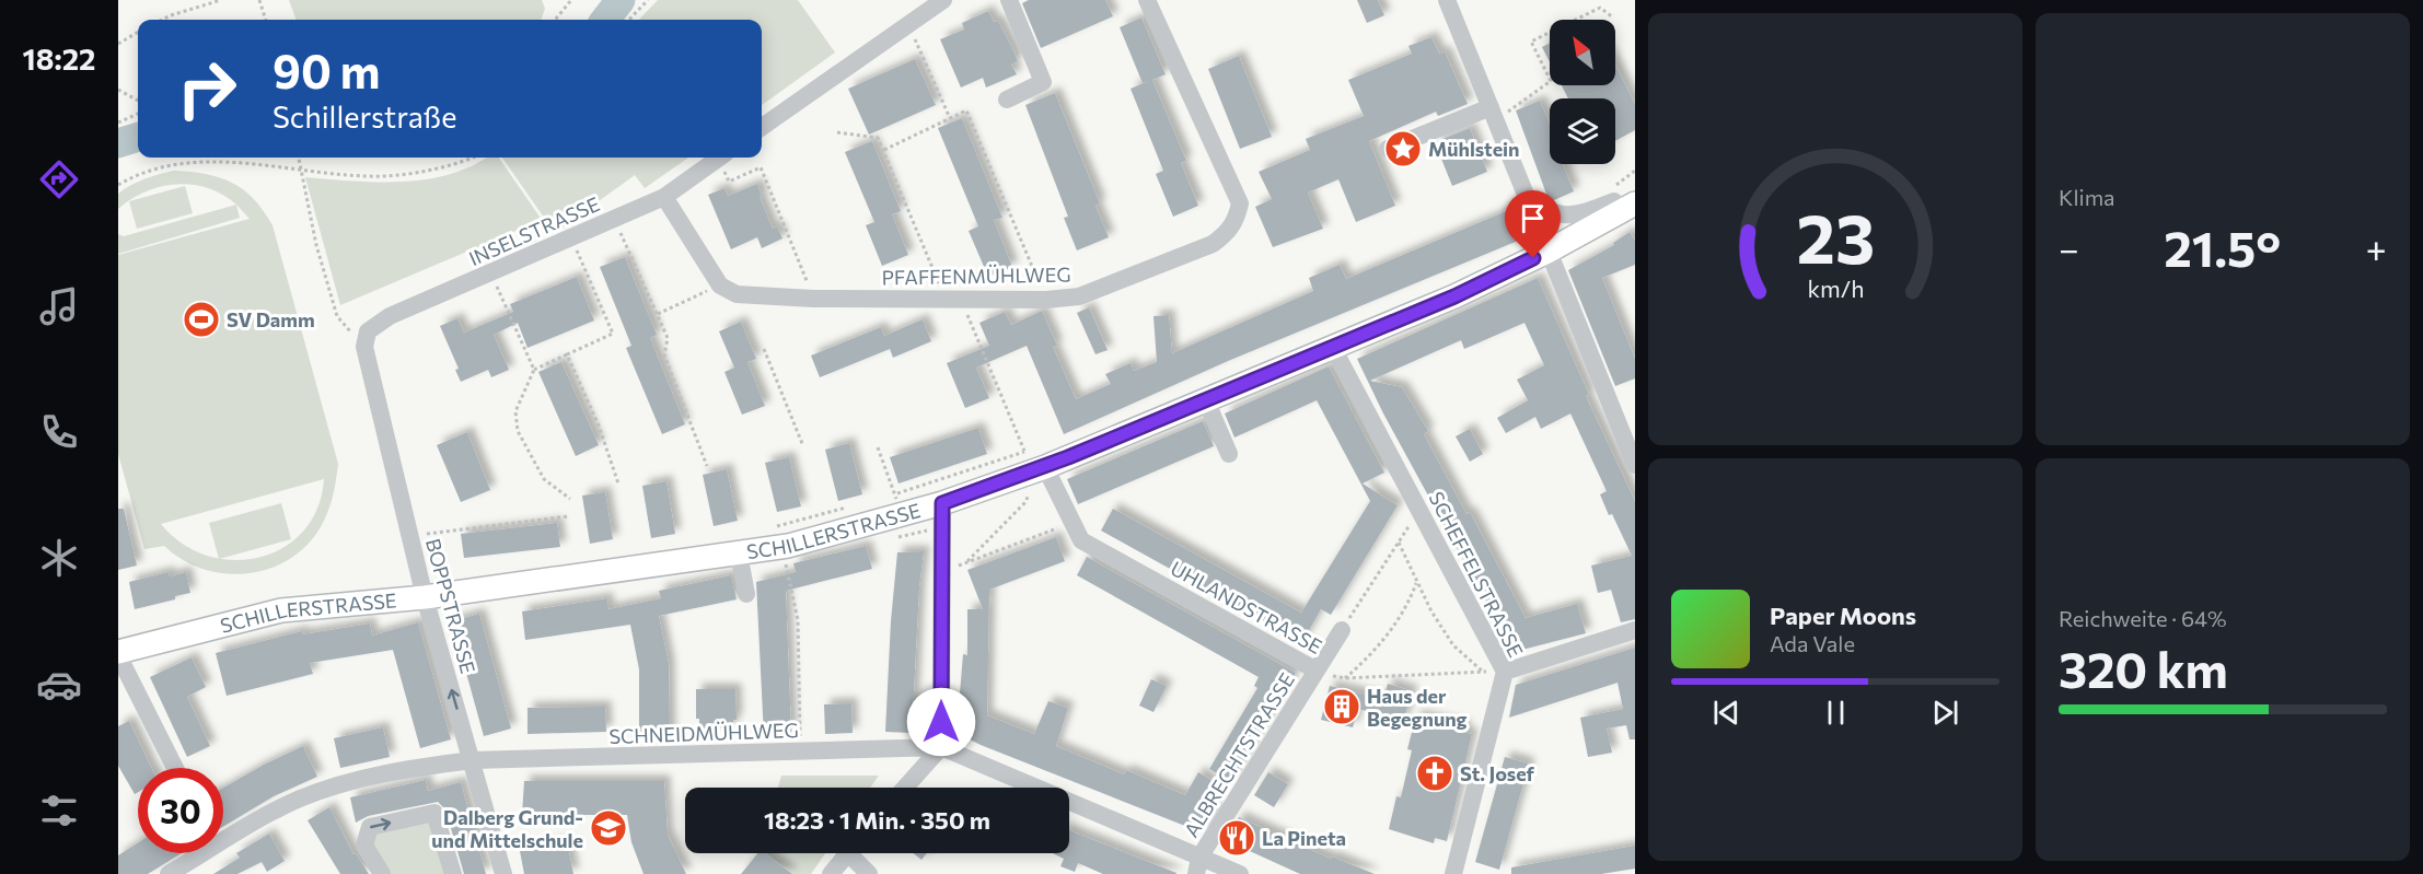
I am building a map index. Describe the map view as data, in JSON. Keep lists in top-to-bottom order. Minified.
{"streets":{"main road":["SCHILLERSTRASSE"],"street":["INSELSTRASSE","PFAFFENMÜHLWEG","SCHEFFELSTRASSE","BOPPSTRASSE","UHLANDSTRASSE","SCHNEIDMÜHLWEG","ALBRECHTSTRASSE"]},"crossings":[["INSELSTRASSE","BOPPSTRASSE"],["SCHILLERSTRASSE","SCHEFFELSTRASSE"],["SCHILLERSTRASSE","BOPPSTRASSE"],["SCHILLERSTRASSE","UHLANDSTRASSE"],["BOPPSTRASSE","SCHNEIDMÜHLWEG"],["UHLANDSTRASSE","ALBRECHTSTRASSE"],["SCHNEIDMÜHLWEG","ALBRECHTSTRASSE"]],"places":{"place":["Mühlstein"],"sports":["SV Damm"],"building":["Haus der Begegnung"],"church":["St. Josef"],"school or university":["Dalberg Grund- und Mittelschule"],"restaurant":["La Pineta"]},"north":"top left","page":{"tabs":"18:22","tile":["Klima",["Reichweite · 64%","320 km"]],"turn":["90 m","Schillerstraße"],"heat":["−","21.5°","+"],"song":["Paper Moons","Ada Vale"],"limit":"30","trip":"18:23 · 1 Min. · 350 m","gauge":["23","km/h"]}}
